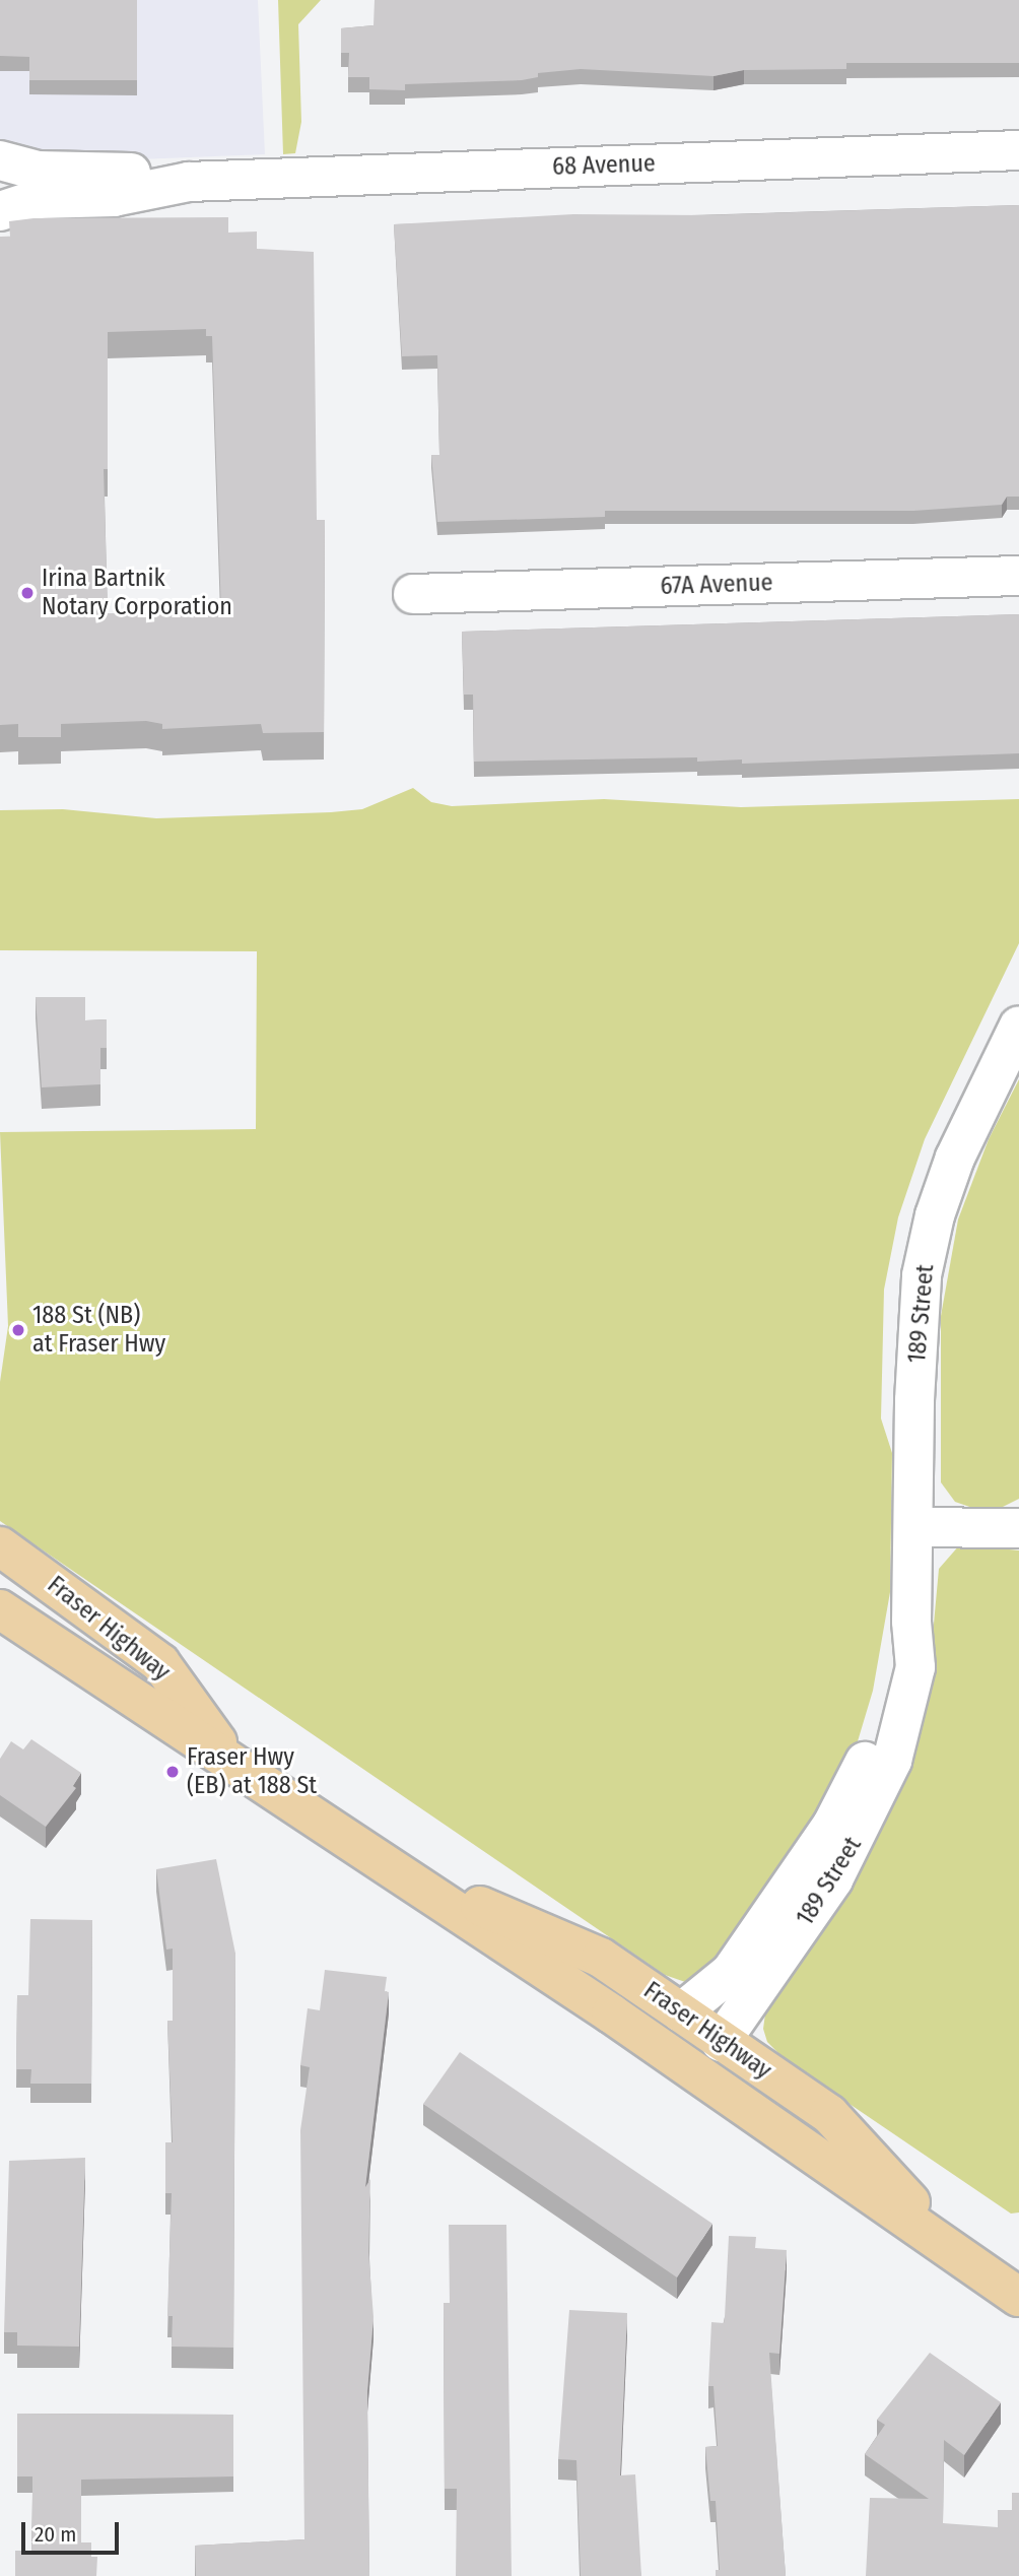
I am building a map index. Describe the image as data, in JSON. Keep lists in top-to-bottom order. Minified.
{"streets":{"main road":["Fraser Highway"],"street":["68 Avenue","67A Avenue","189 Street"]},"crossings":[["189 Street","Fraser Highway"]],"places":["Irina Bartnik Notary Corporation","188 St (NB) at Fraser Hwy","Fraser Hwy (EB) at 188 St"],"scale_bar":"20 m"}
